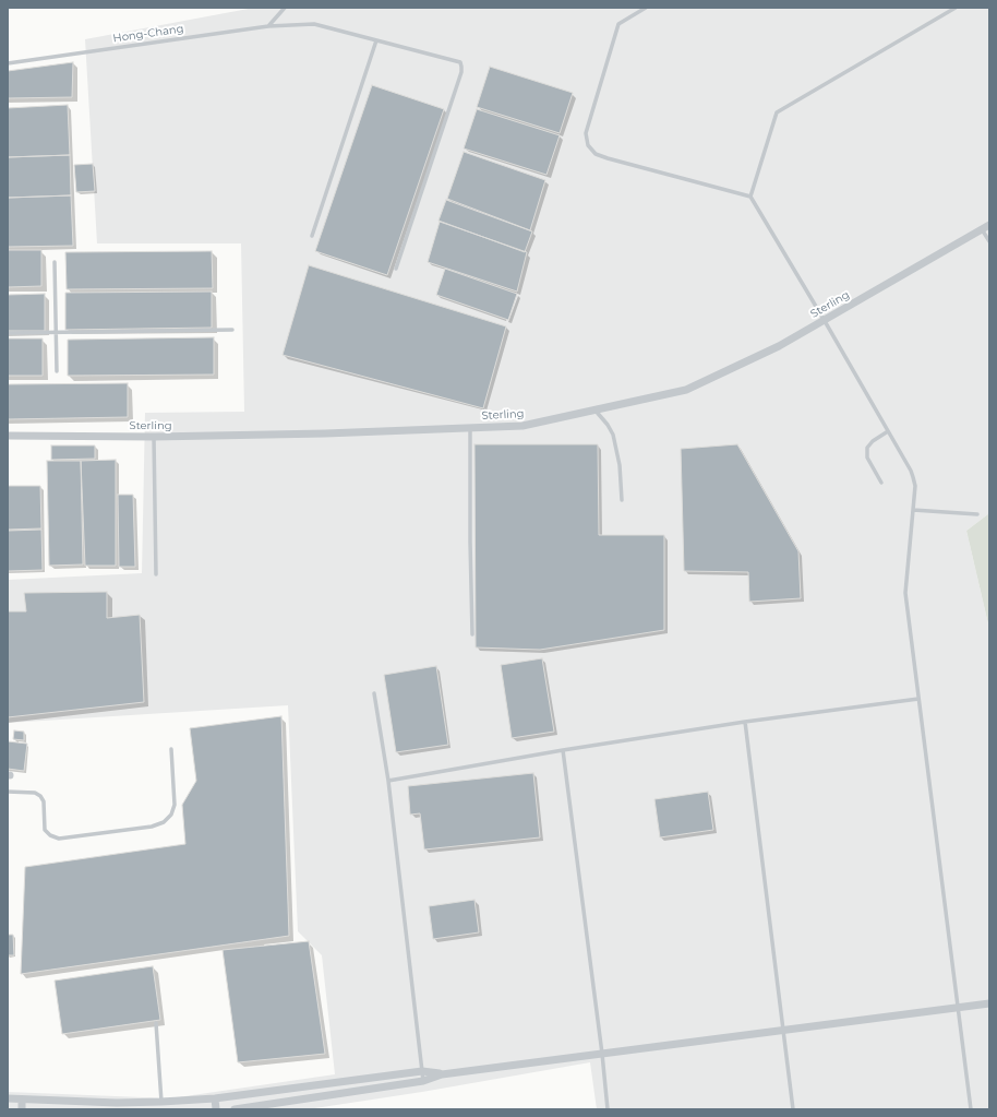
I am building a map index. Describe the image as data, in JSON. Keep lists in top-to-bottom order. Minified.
{"streets":{"street":["Sterling"],"lane":["Hong-Chang"]}}
